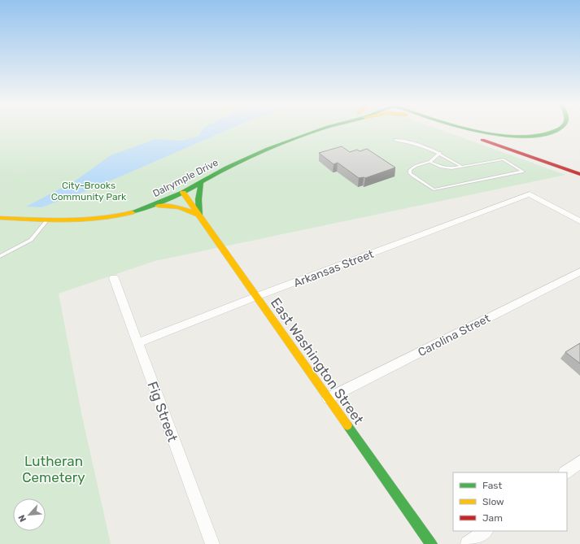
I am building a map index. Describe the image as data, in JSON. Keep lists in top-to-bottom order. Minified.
{"streets":{"main road":["Dalrymple Drive","East Washington Street"],"street":["Arkansas Street","Carolina Street","Fig Street"]},"crossings":[["Dalrymple Drive","East Washington Street"],["Arkansas Street","East Washington Street"],["Arkansas Street","Fig Street"],["Carolina Street","East Washington Street"]],"parks":["City-Brooks Community Park","Lutheran Cemetery"],"legend":["Fast","Slow","Jam"],"north":"bottom left"}
